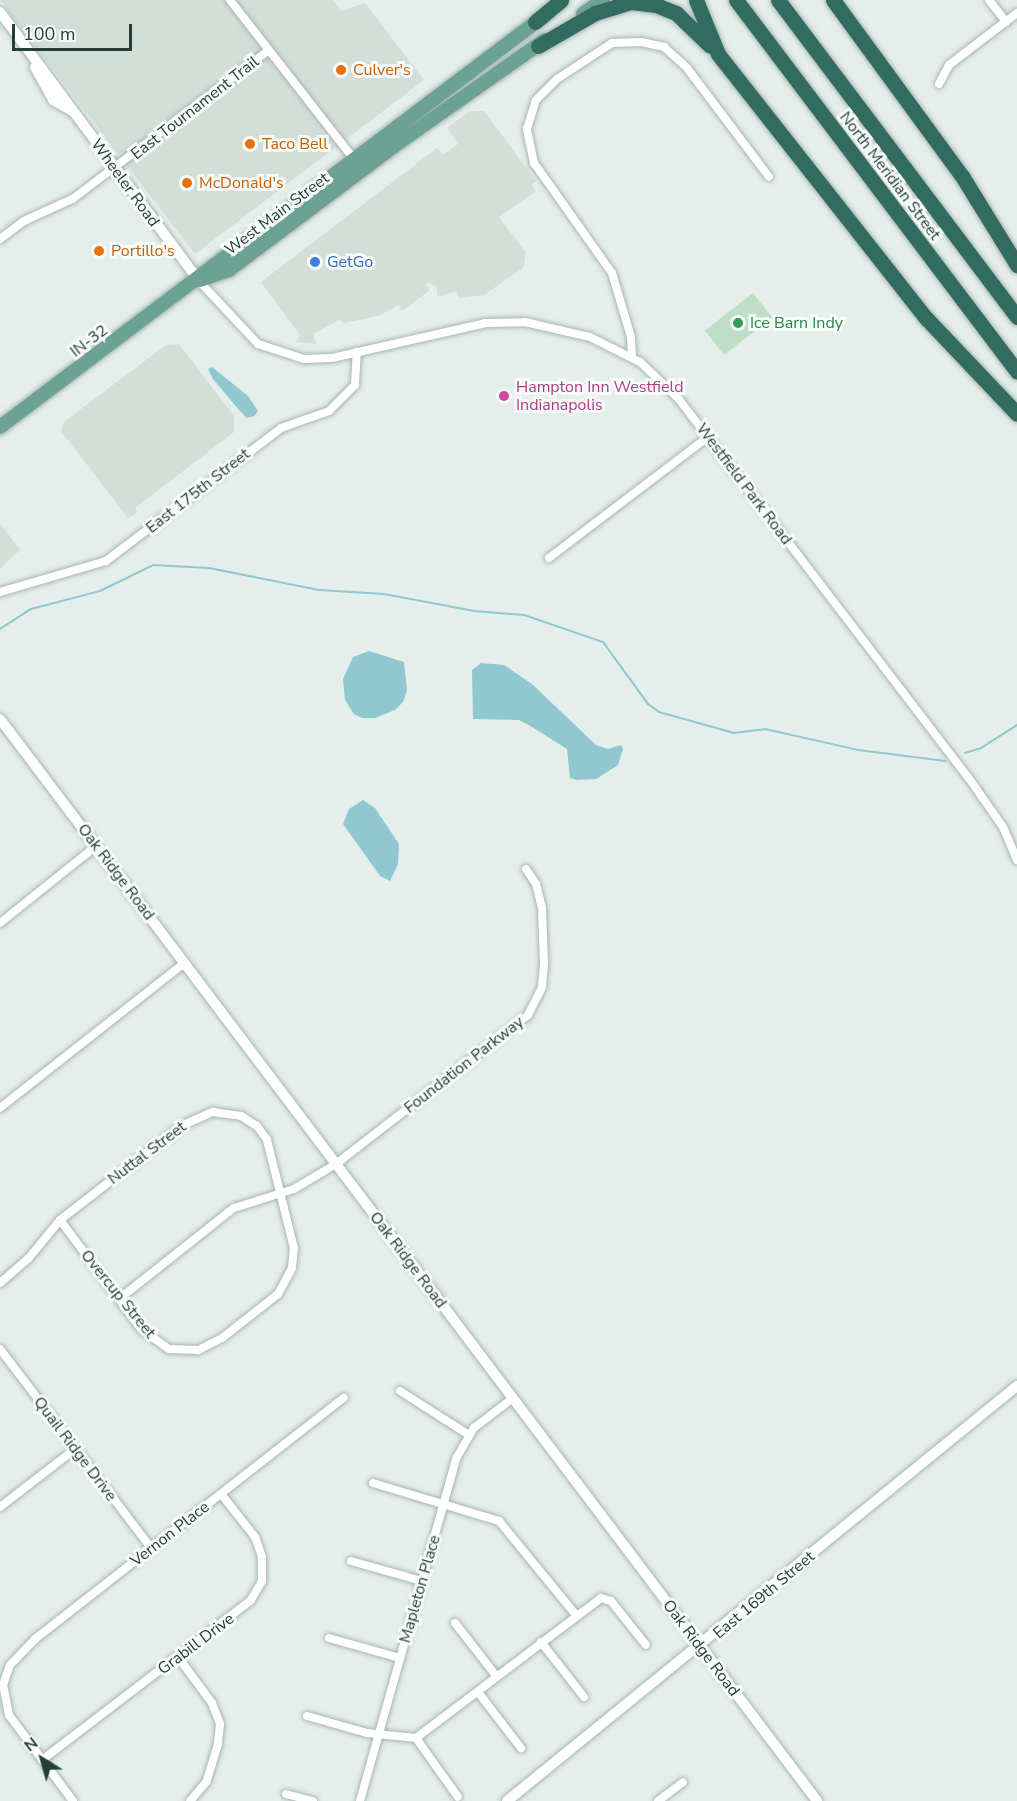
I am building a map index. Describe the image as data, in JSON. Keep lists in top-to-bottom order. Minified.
{"streets":{"highway":["North Meridian Street"],"main road":["West Main Street","IN-32"],"street":["East Tournament Trail","Wheeler Road","Westfield Park Road","East 175th Street","Oak Ridge Road","Foundation Parkway","Nuttal Street","Overcup Street","Quail Ridge Drive","Vernon Place","Mapleton Place","East 169th Street","Grabill Drive"]},"crossings":[["East Tournament Trail","Wheeler Road"],["Wheeler Road","West Main Street"],["Wheeler Road","IN-32"],["Wheeler Road","Westfield Park Road"],["West Main Street","IN-32"],["West Main Street","Westfield Park Road"],["IN-32","Westfield Park Road"],["Westfield Park Road","East 175th Street"],["Oak Ridge Road","Foundation Parkway"],["Oak Ridge Road","Mapleton Place"],["Oak Ridge Road","East 169th Street"],["Foundation Parkway","Nuttal Street"],["Foundation Parkway","Overcup Street"],["Nuttal Street","Overcup Street"],["Quail Ridge Drive","Vernon Place"],["Vernon Place","Grabill Drive"]],"places":["Culver's","Taco Bell","McDonald's","Portillo's","GetGo","Ice Barn Indy","Hampton Inn Westfield Indianapolis"],"scale_bar":"100 m","north":"top left"}
